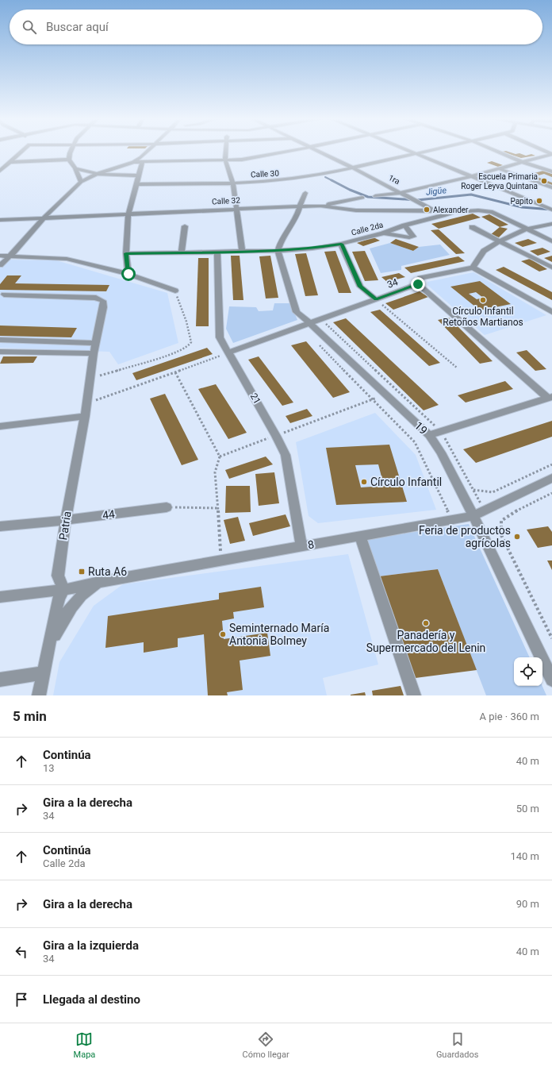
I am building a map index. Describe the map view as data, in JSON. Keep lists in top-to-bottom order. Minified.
{"streets":{"street":["Calle 30","1ra","Calle 32","Calle 2da","34","21","19","44","Patria","8"]},"crossings":[["Calle 30","1ra"],["1ra","Calle 32"],["1ra","Calle 2da"],["Calle 32","Calle 2da"],["Calle 2da","21"],["Calle 2da","19"],["34","21"],["34","19"],["21","8"],["19","8"],["44","Patria"],["Patria","8"]],"water":["Jigüe"],"places":{"other":["Escuela Primaria Roger Leyva Quintana","Papito","Alexander","Círculo Infantil Retoños Martianos","Círculo Infantil","Feria de productos agrícolas","Panadería y Supermercado del Lenin","Seminternado María Antonia Bolmey"],"transit":["Ruta A6"]},"page":{"search":"Buscar aquí","heading":["5 min","A pie · 360 m"],"list":[["Continúa","13","40 m"],["Gira a la derecha","34","50 m"],["Continúa","Calle 2da","140 m"],["Gira a la derecha","90 m"],["Gira a la izquierda","34","40 m"],"Llegada al destino"],"nav":["Mapa","Cómo llegar","Guardados"]}}
